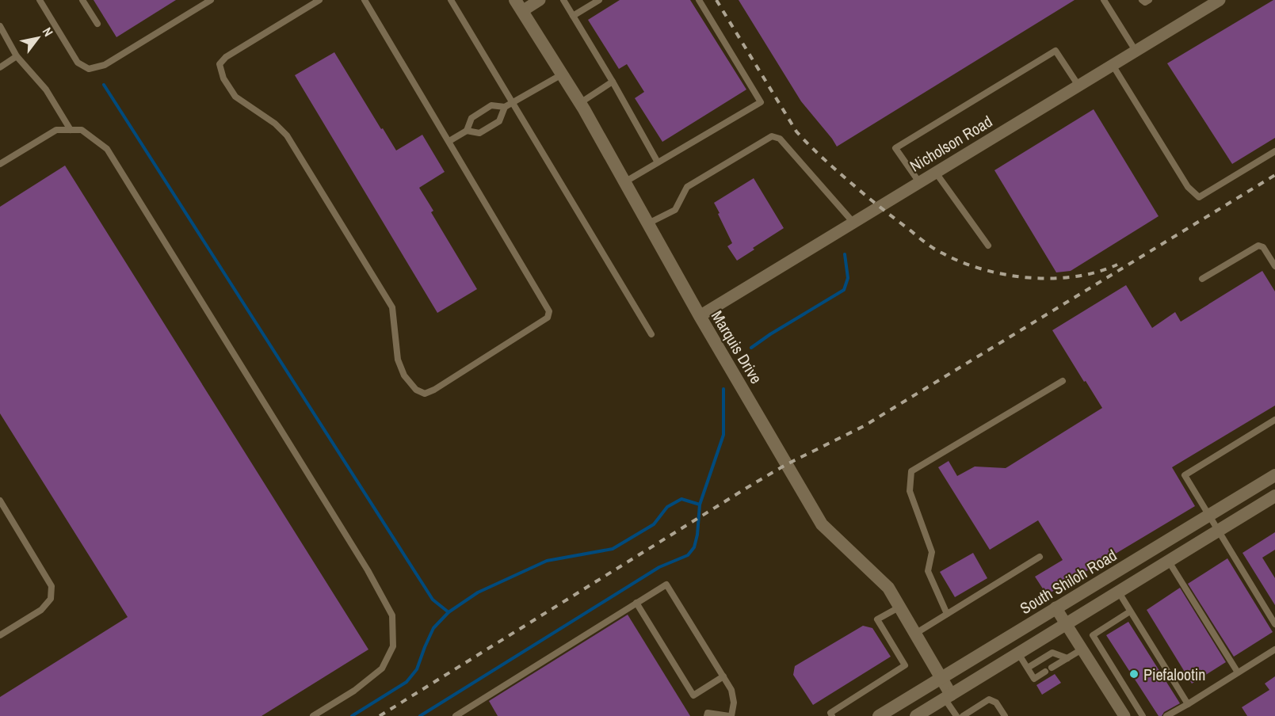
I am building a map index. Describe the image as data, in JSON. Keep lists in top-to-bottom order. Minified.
{"streets":{"main road":["Marquis Drive","South Shiloh Road"],"street":["Nicholson Road"]},"crossings":[["Nicholson Road","Marquis Drive"],["Marquis Drive","South Shiloh Road"]],"places":["Piefalootin"],"north":"top right"}
